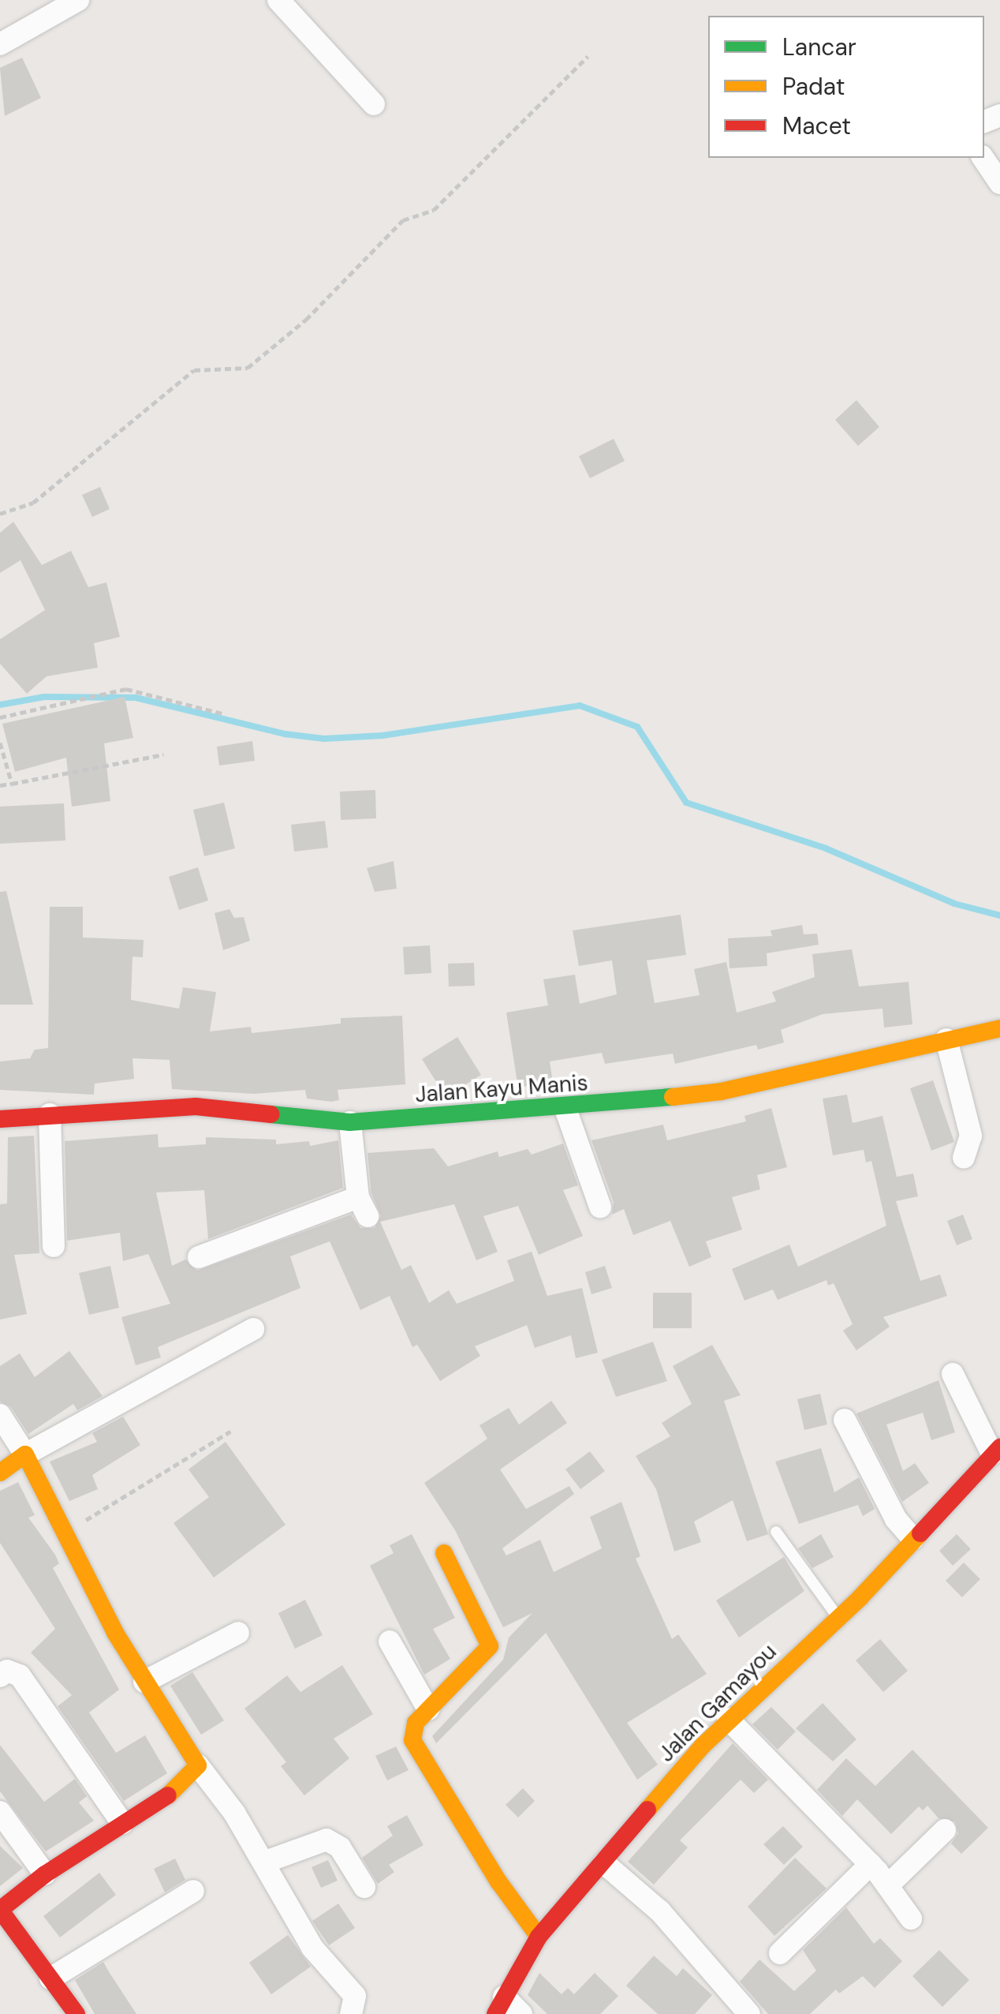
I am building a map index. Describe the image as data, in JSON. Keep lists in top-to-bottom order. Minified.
{"streets":{"street":["Jalan Kayu Manis","Jalan Gamayou"]},"legend":["Lancar","Padat","Macet"]}
